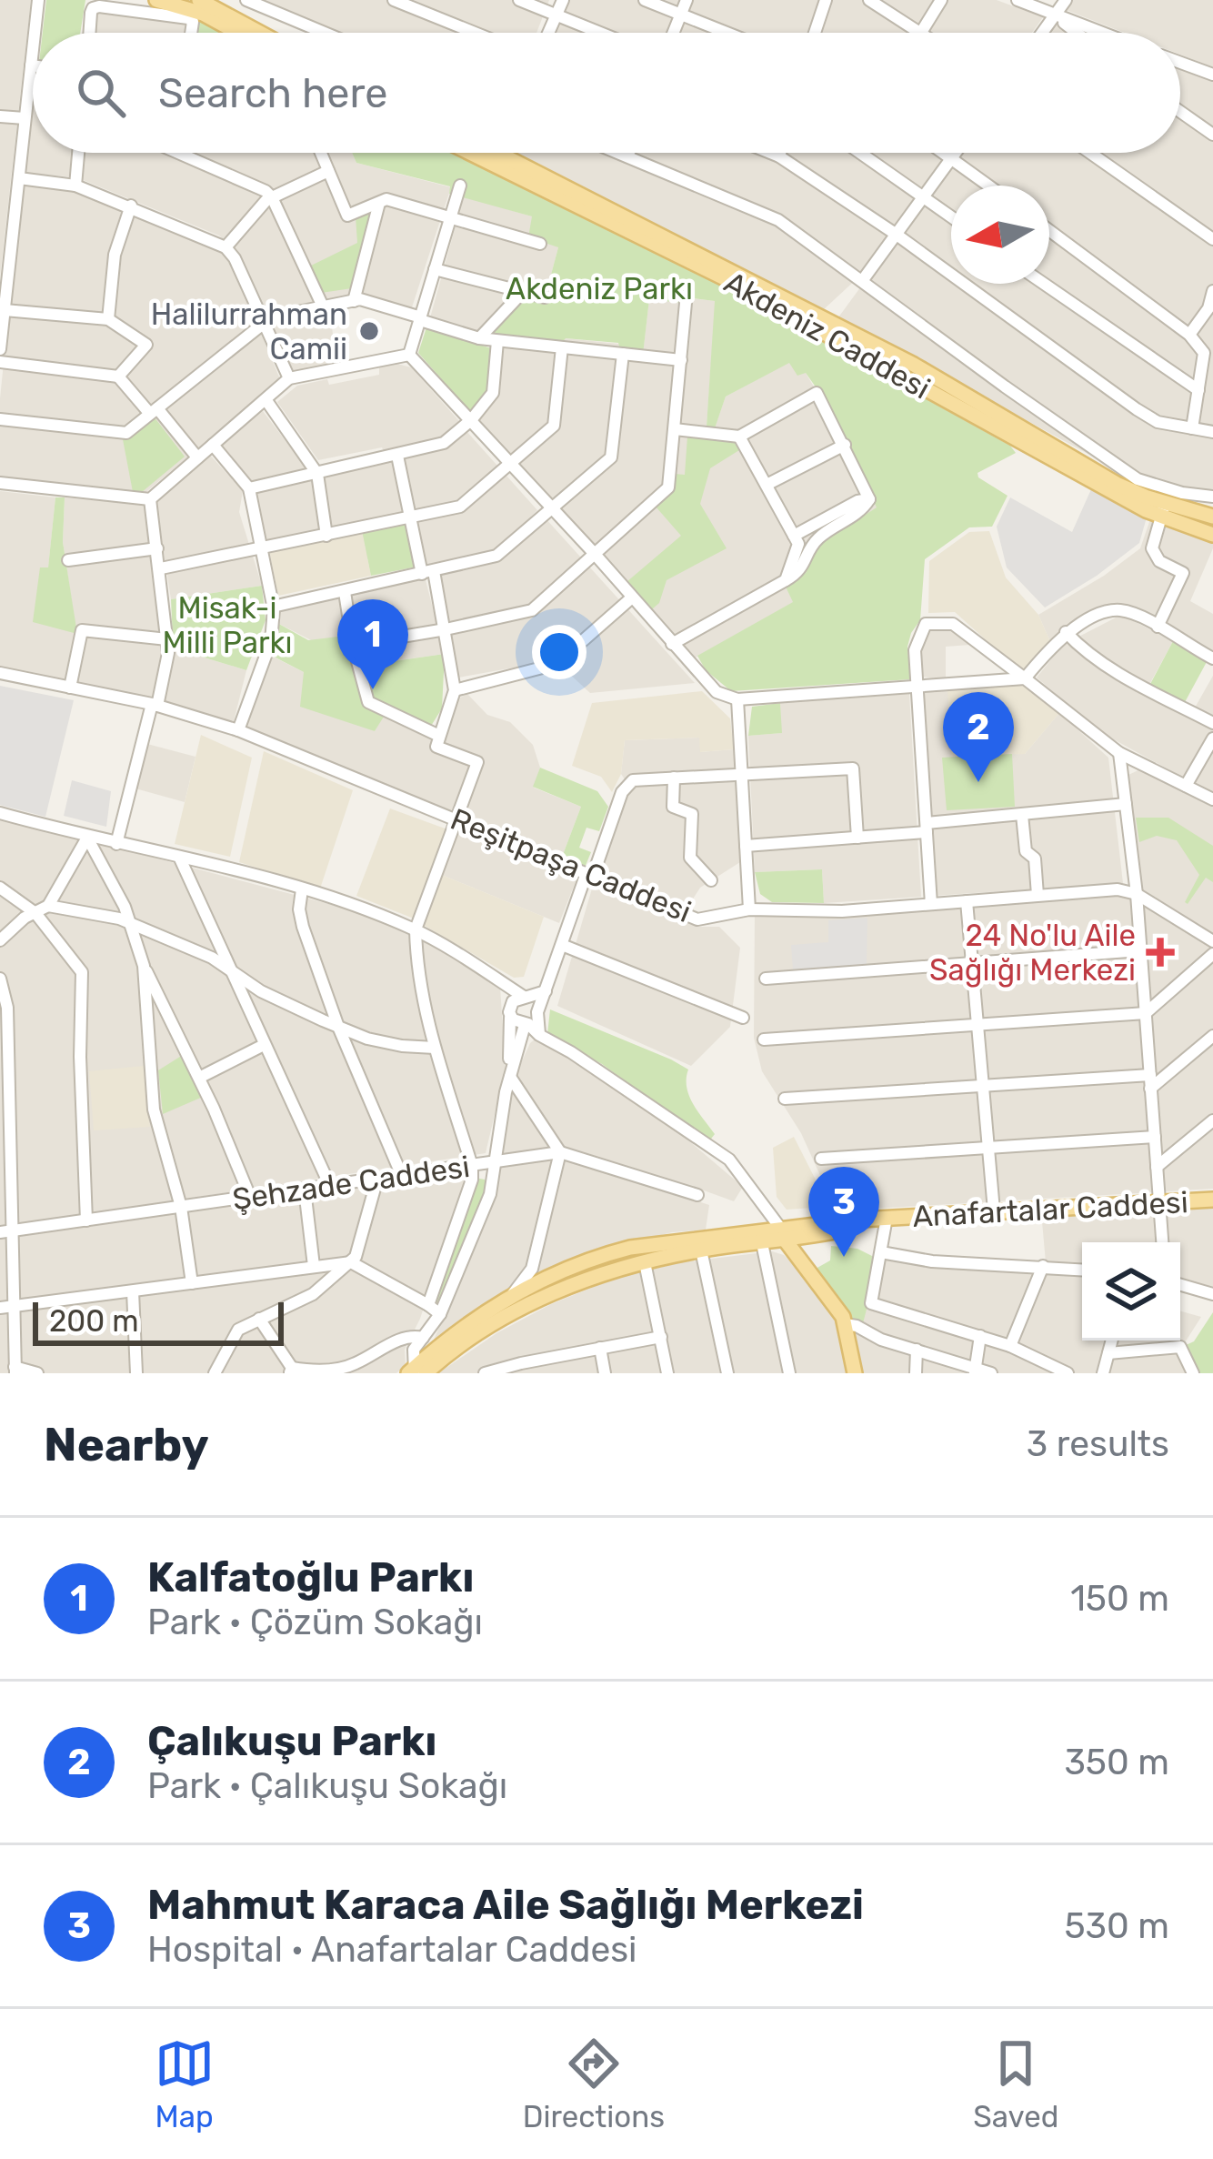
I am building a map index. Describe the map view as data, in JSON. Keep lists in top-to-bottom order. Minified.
{"streets":{"main road":["Akdeniz Caddesi","Anafartalar Caddesi"],"street":["Reşitpaşa Caddesi","Şehzade Caddesi"]},"parks":["Akdeniz Parkı","Misak-i Milli Parkı"],"places":{"other":["Halilurrahman Camii"],"health":["24 No'lu Aile Sağlığı Merkezi"]},"scale_bar":"200 m","north":"left","page":{"search":"Search here","pins":["1","2","3"],"scale":"200 m","heading":["Nearby","3 results"],"list":[{"mark":"1","name":"Kalfatoğlu Parkı","note":"Park · Çözüm Sokağı","value":"150 m"},{"mark":"2","name":"Çalıkuşu Parkı","note":"Park · Çalıkuşu Sokağı","value":"350 m"},{"mark":"3","name":"Mahmut Karaca Aile Sağlığı Merkezi","note":"Hospital · Anafartalar Caddesi","value":"530 m"}],"nav":["Map","Directions","Saved"]}}
